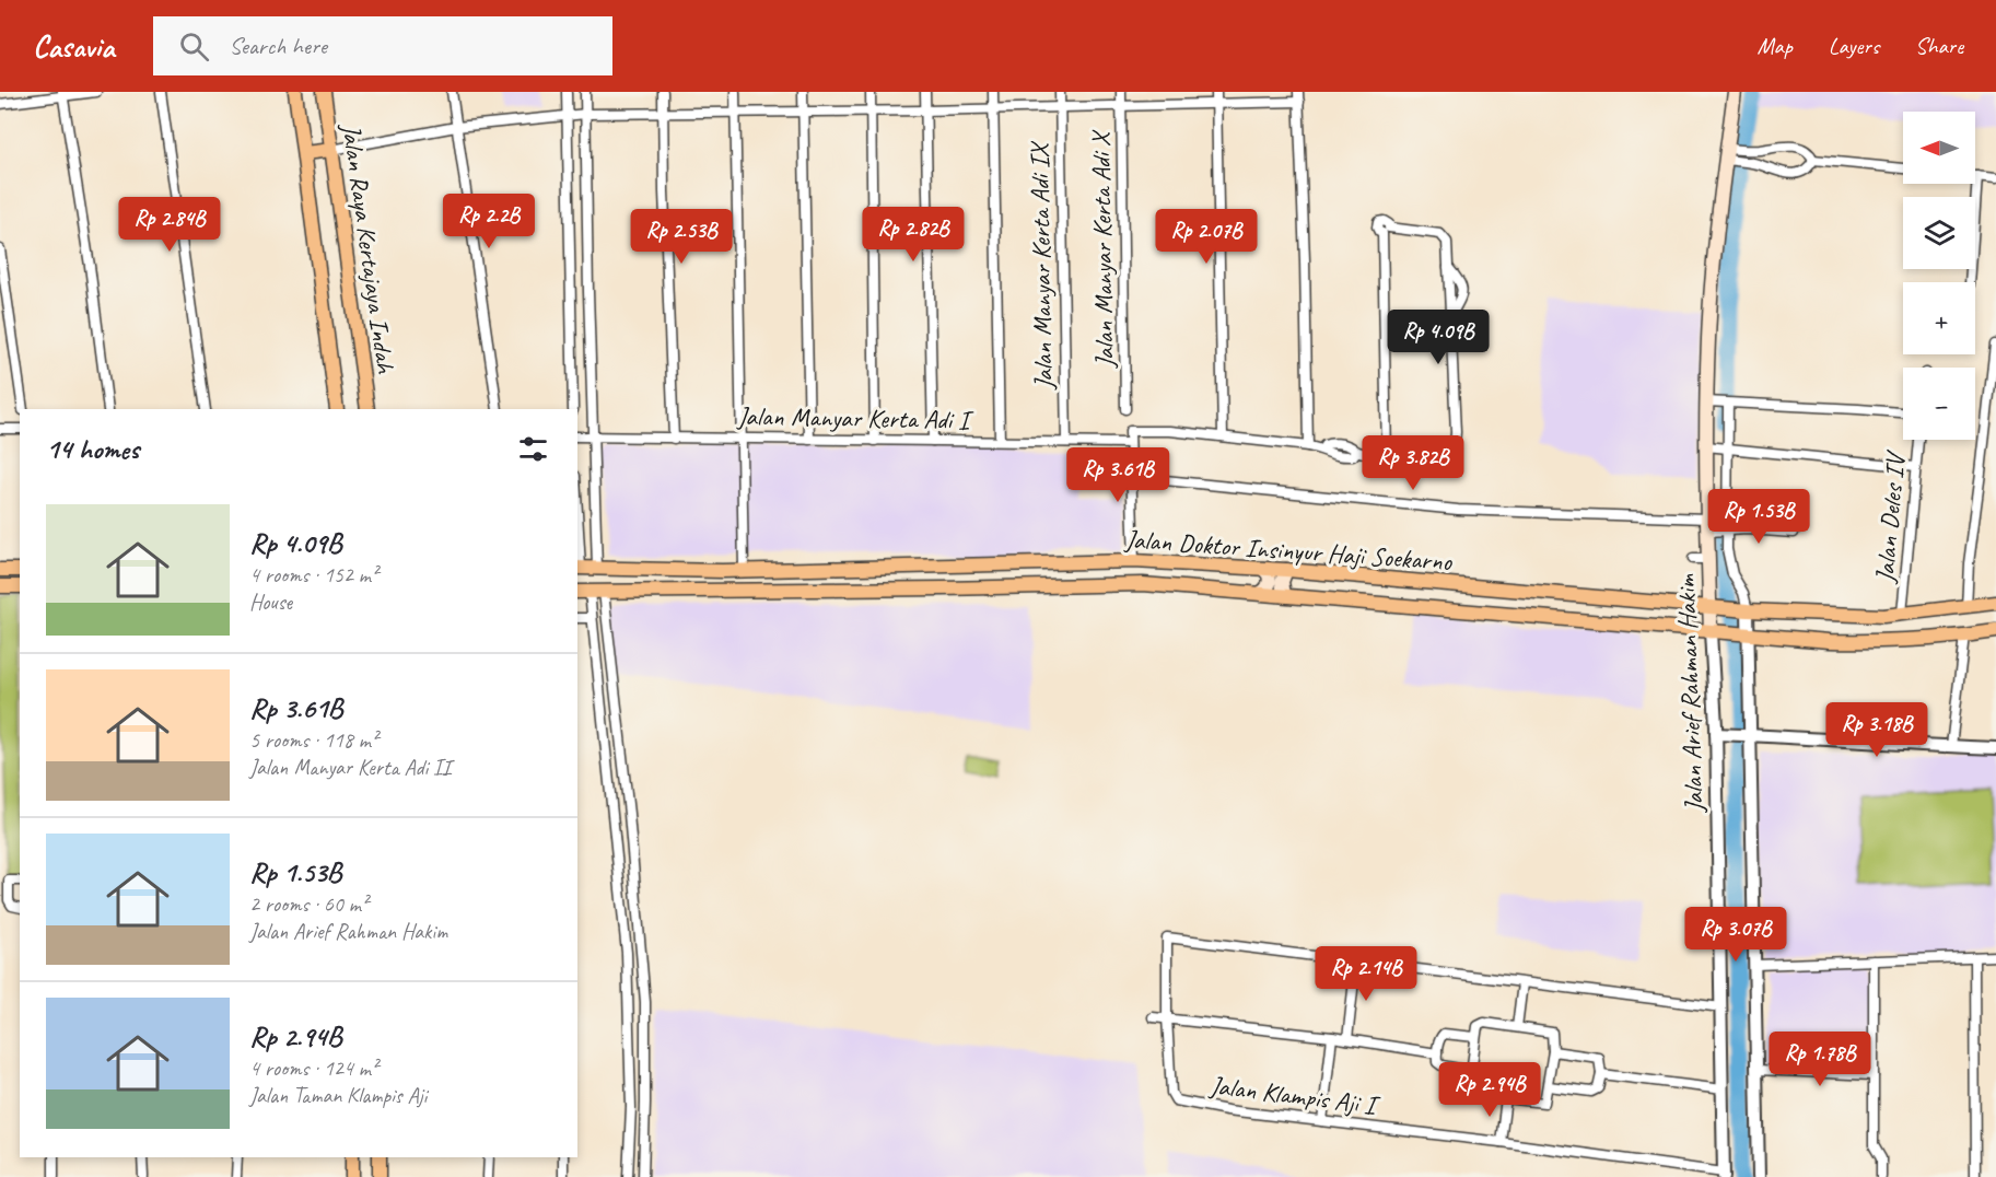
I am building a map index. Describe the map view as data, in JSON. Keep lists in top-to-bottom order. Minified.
{"streets":{"main road":["Jalan Raya Kertajaya Indah","Jalan Doktor Insinyur Haji Soekarno","Jalan Arief Rahman Hakim"],"street":["Jalan Manyar Kerta Adi X","Jalan Manyar Kerta Adi IX","Jalan Manyar Kerta Adi I","Jalan Deles IV","Jalan Klampis Aji I"]},"crossings":[["Jalan Manyar Kerta Adi IX","Jalan Manyar Kerta Adi I"],["Jalan Deles IV","Jalan Doktor Insinyur Haji Soekarno"],["Jalan Doktor Insinyur Haji Soekarno","Jalan Arief Rahman Hakim"],["Jalan Arief Rahman Hakim","Jalan Klampis Aji I"]],"north":"left","page":{"header":"Casavia","search":"Search here","nav":["Map","Layers","Share"],"map_buttons":["+","−"],"price":["Rp 2.2B","Rp 2.84B","Rp 2.82B","Rp 2.53B","Rp 2.07B","Rp 4.09B","Rp 3.82B","Rp 3.61B","Rp 1.53B","Rp 3.18B","Rp 3.07B","Rp 2.14B","Rp 1.78B","Rp 2.94B"],"heading":"14 homes","list":[{"name":"Rp 4.09B","note":"4 rooms · 152 m² · House"},{"name":"Rp 3.61B","note":"5 rooms · 118 m² · Jalan Manyar Kerta Adi II"},{"name":"Rp 1.53B","note":"2 rooms · 60 m² · Jalan Arief Rahman Hakim"},{"name":"Rp 2.94B","note":"4 rooms · 124 m² · Jalan Taman Klampis Aji"}]}}
